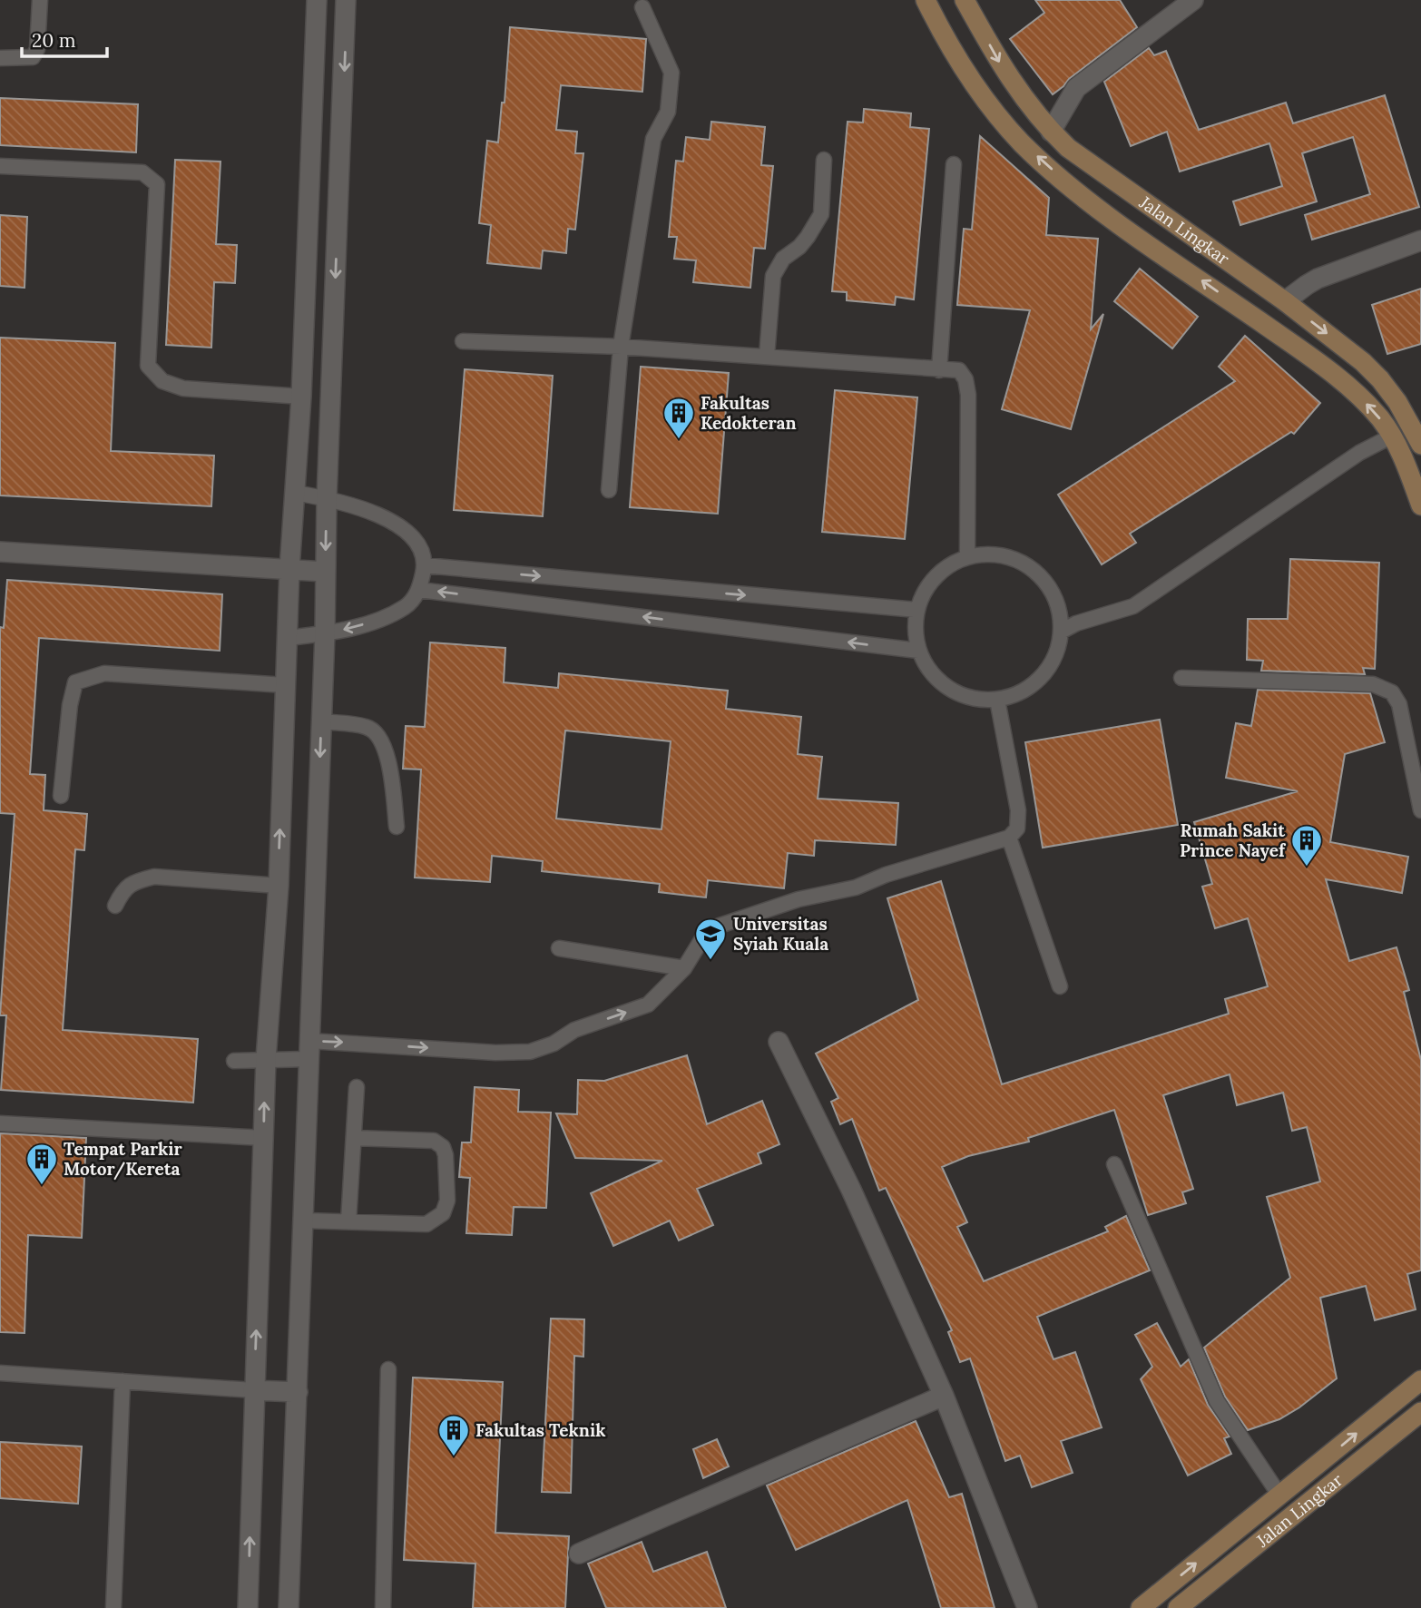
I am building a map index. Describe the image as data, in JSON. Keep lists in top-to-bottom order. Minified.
{"streets":{"street":["Jalan Lingkar"]},"places":{"building":["Fakultas Kedokteran","Rumah Sakit Prince Nayef","Tempat Parkir Motor/Kereta","Fakultas Teknik"],"school or university":["Universitas Syiah Kuala"]},"scale_bar":"20 m"}
